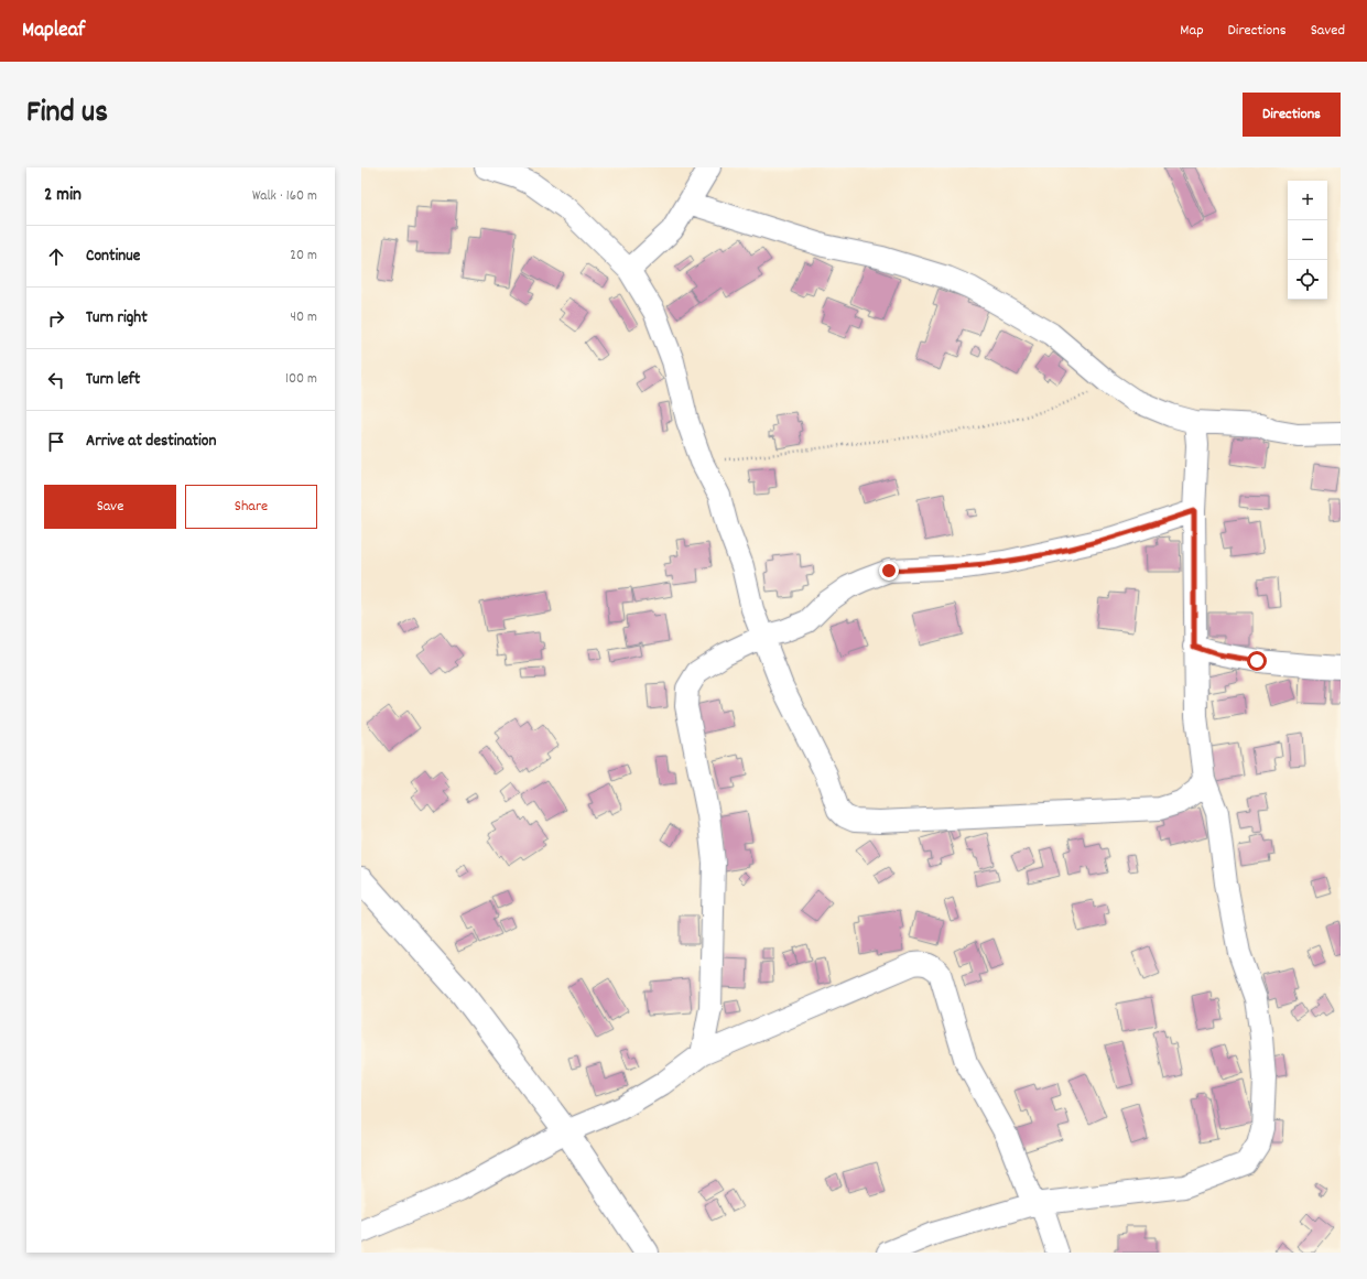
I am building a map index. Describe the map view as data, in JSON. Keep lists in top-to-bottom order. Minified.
{"page":{"header":"Mapleaf","nav":["Map","Directions","Saved"],"title":"Find us","buttons":["Directions",["Save","Share"]],"heading":["2 min","Walk · 160 m"],"map_buttons":["+","−"],"list":[["Continue","20 m"],["Turn right","40 m"],["Turn left","100 m"],"Arrive at destination"]}}
